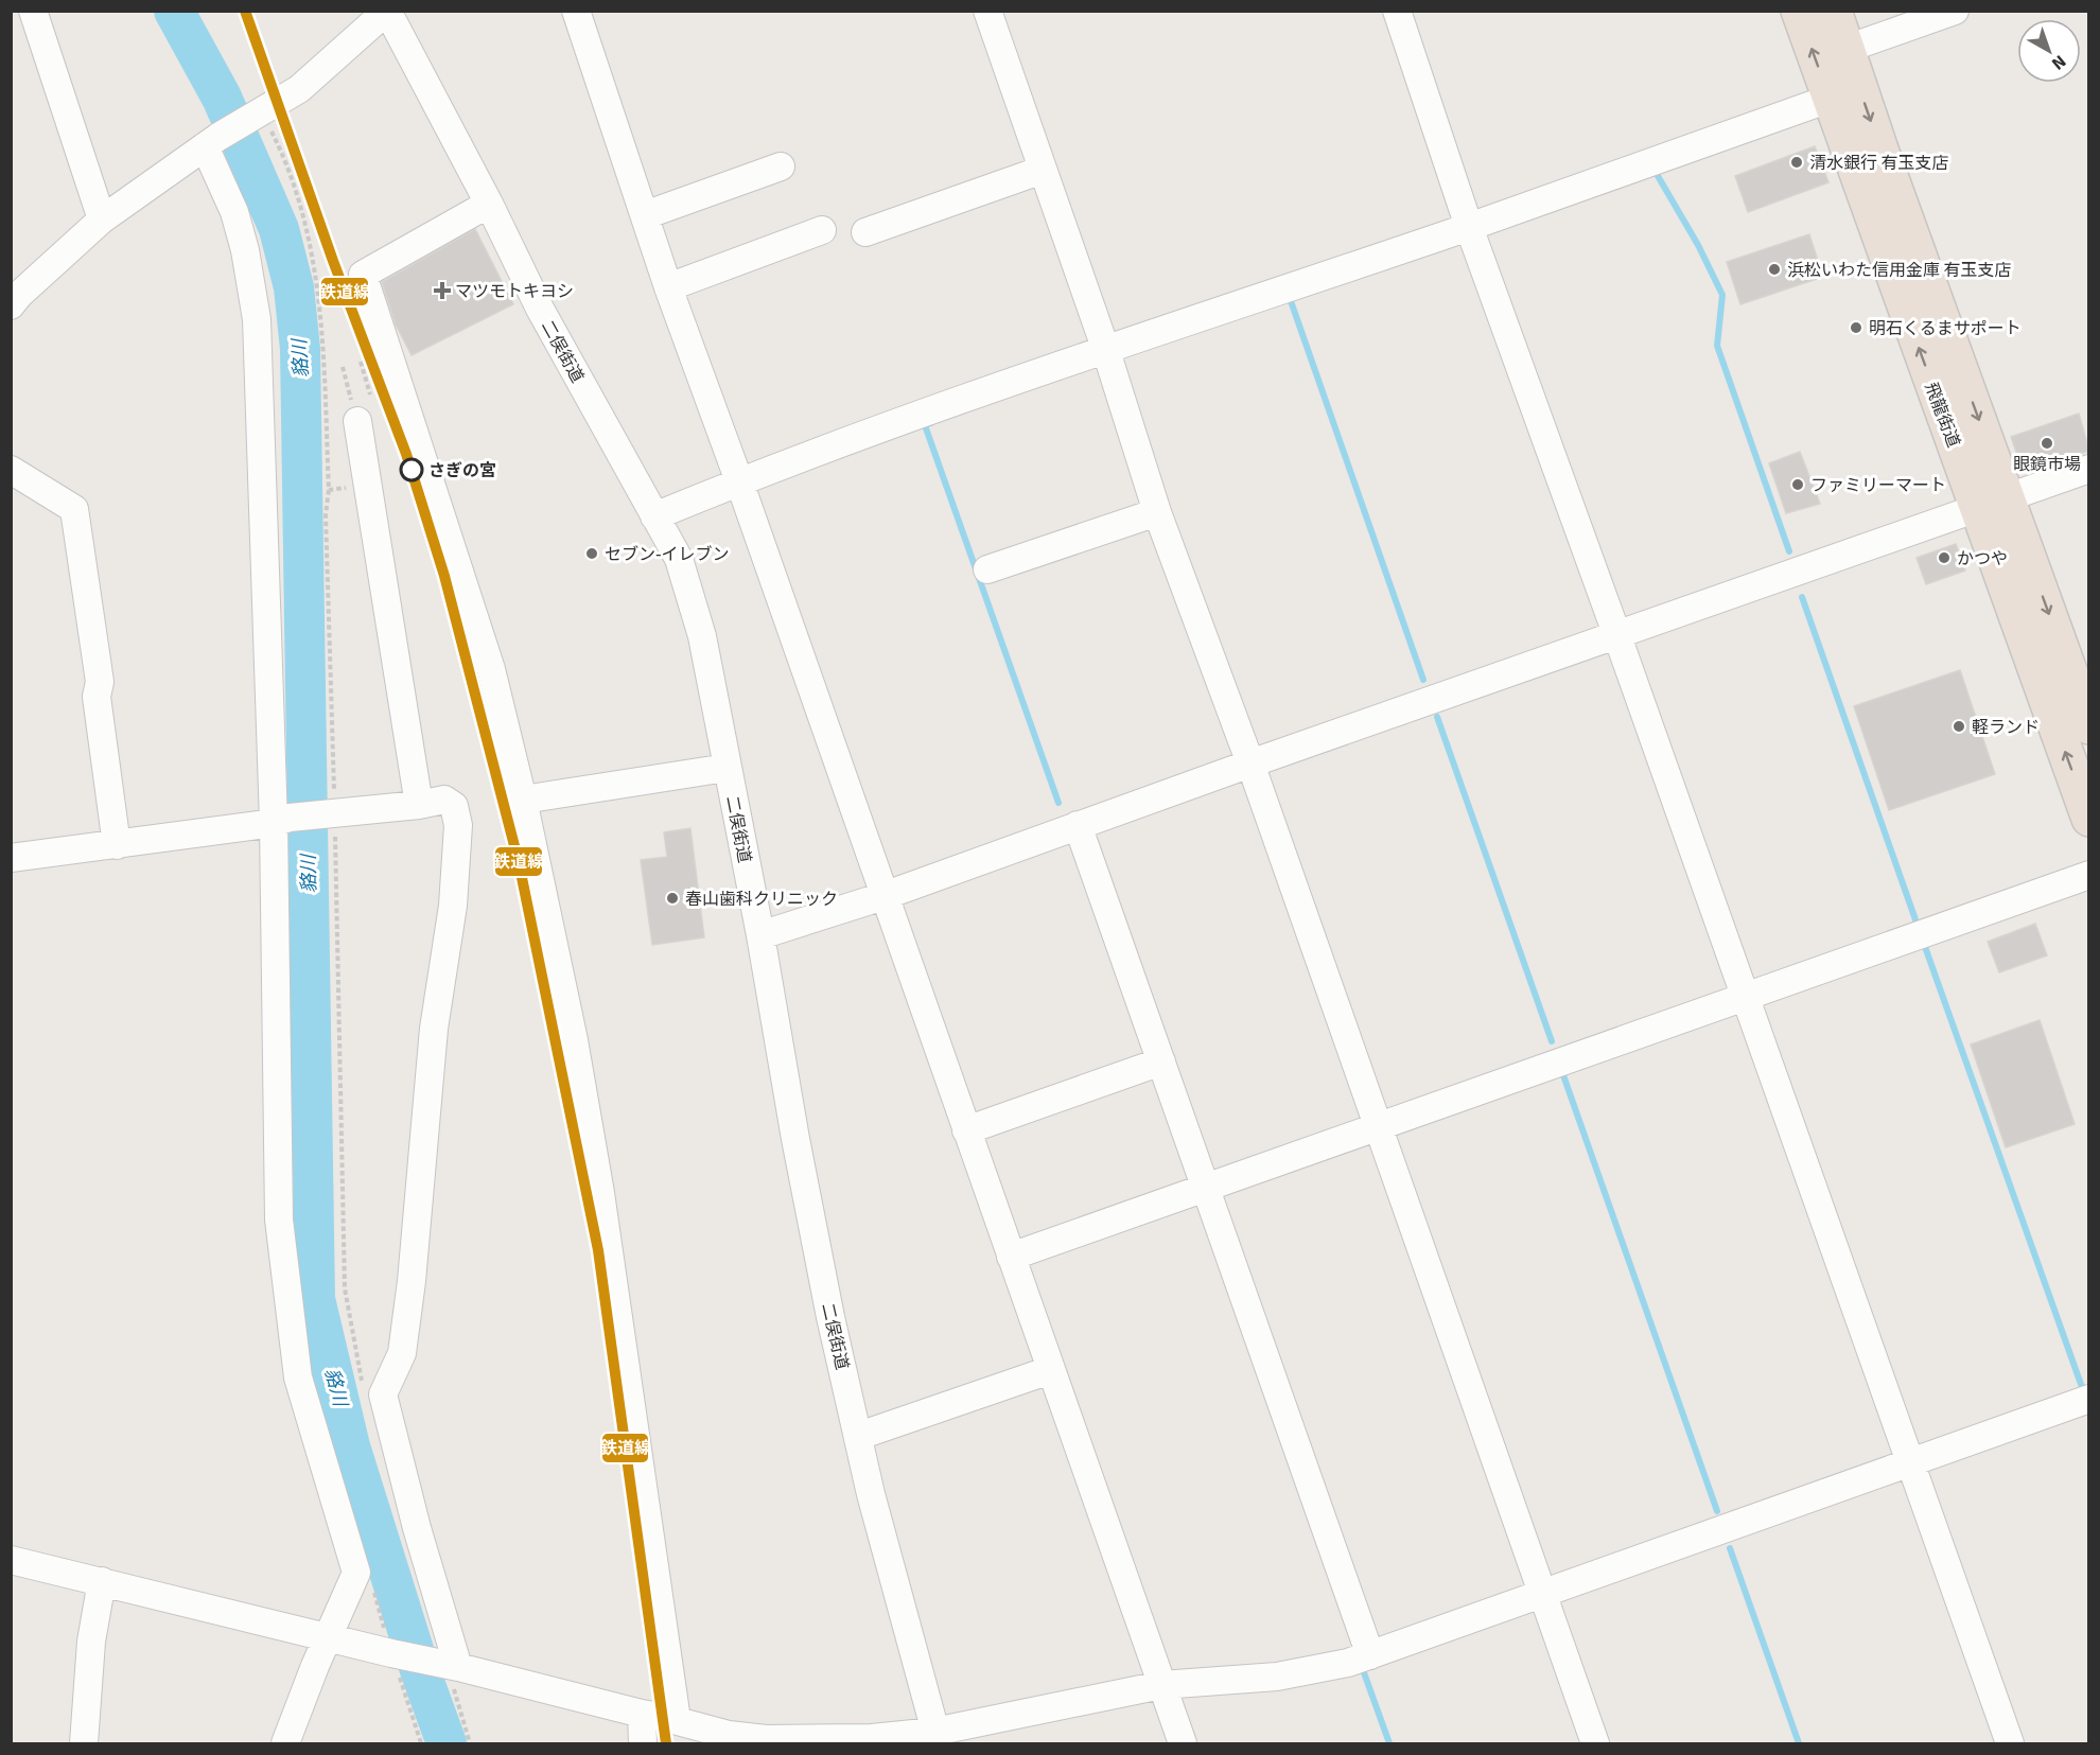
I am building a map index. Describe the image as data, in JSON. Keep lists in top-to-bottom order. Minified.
{"streets":{"highway":["飛龍街道"],"street":["二俣街道"]},"water":["貉川"],"places":{"other":["清水銀行 有玉支店","浜松いわた信用金庫 有玉支店","明石くるまサポート","眼鏡市場","さぎの宮","ファミリーマート","セブン-イレブン","かつや","軽ランド","春山歯科クリニック"],"health":["マツモトキヨシ"]},"lines":["transit line 鉄道線"],"north":"bottom right"}
